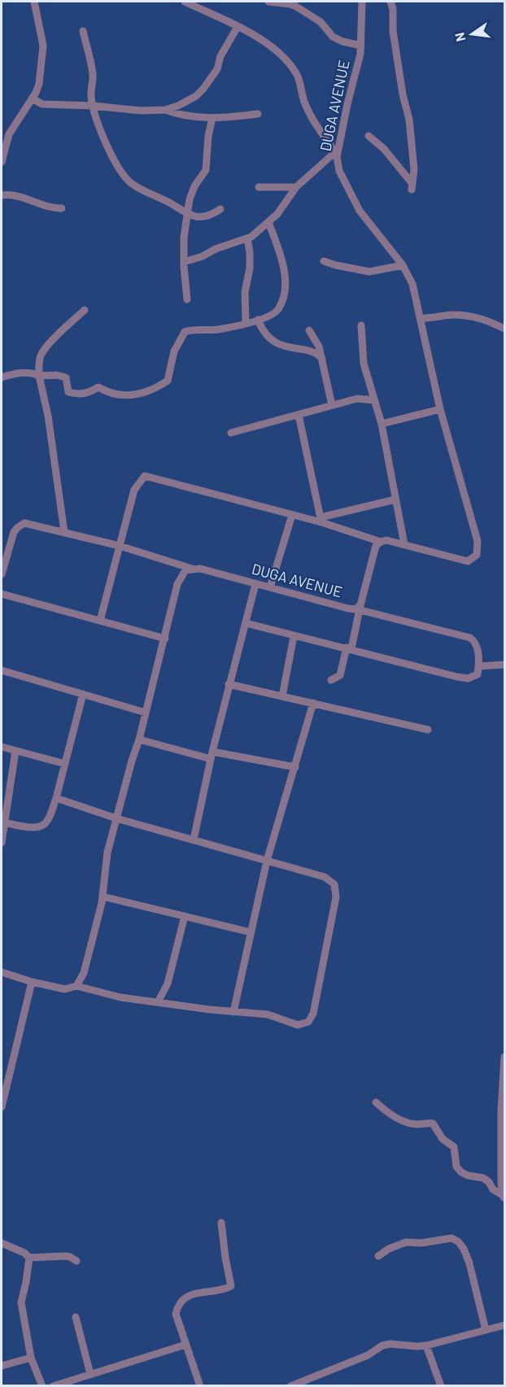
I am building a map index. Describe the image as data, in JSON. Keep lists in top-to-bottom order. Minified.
{"streets":{"street":["DUGA AVENUE"]},"north":"left"}
